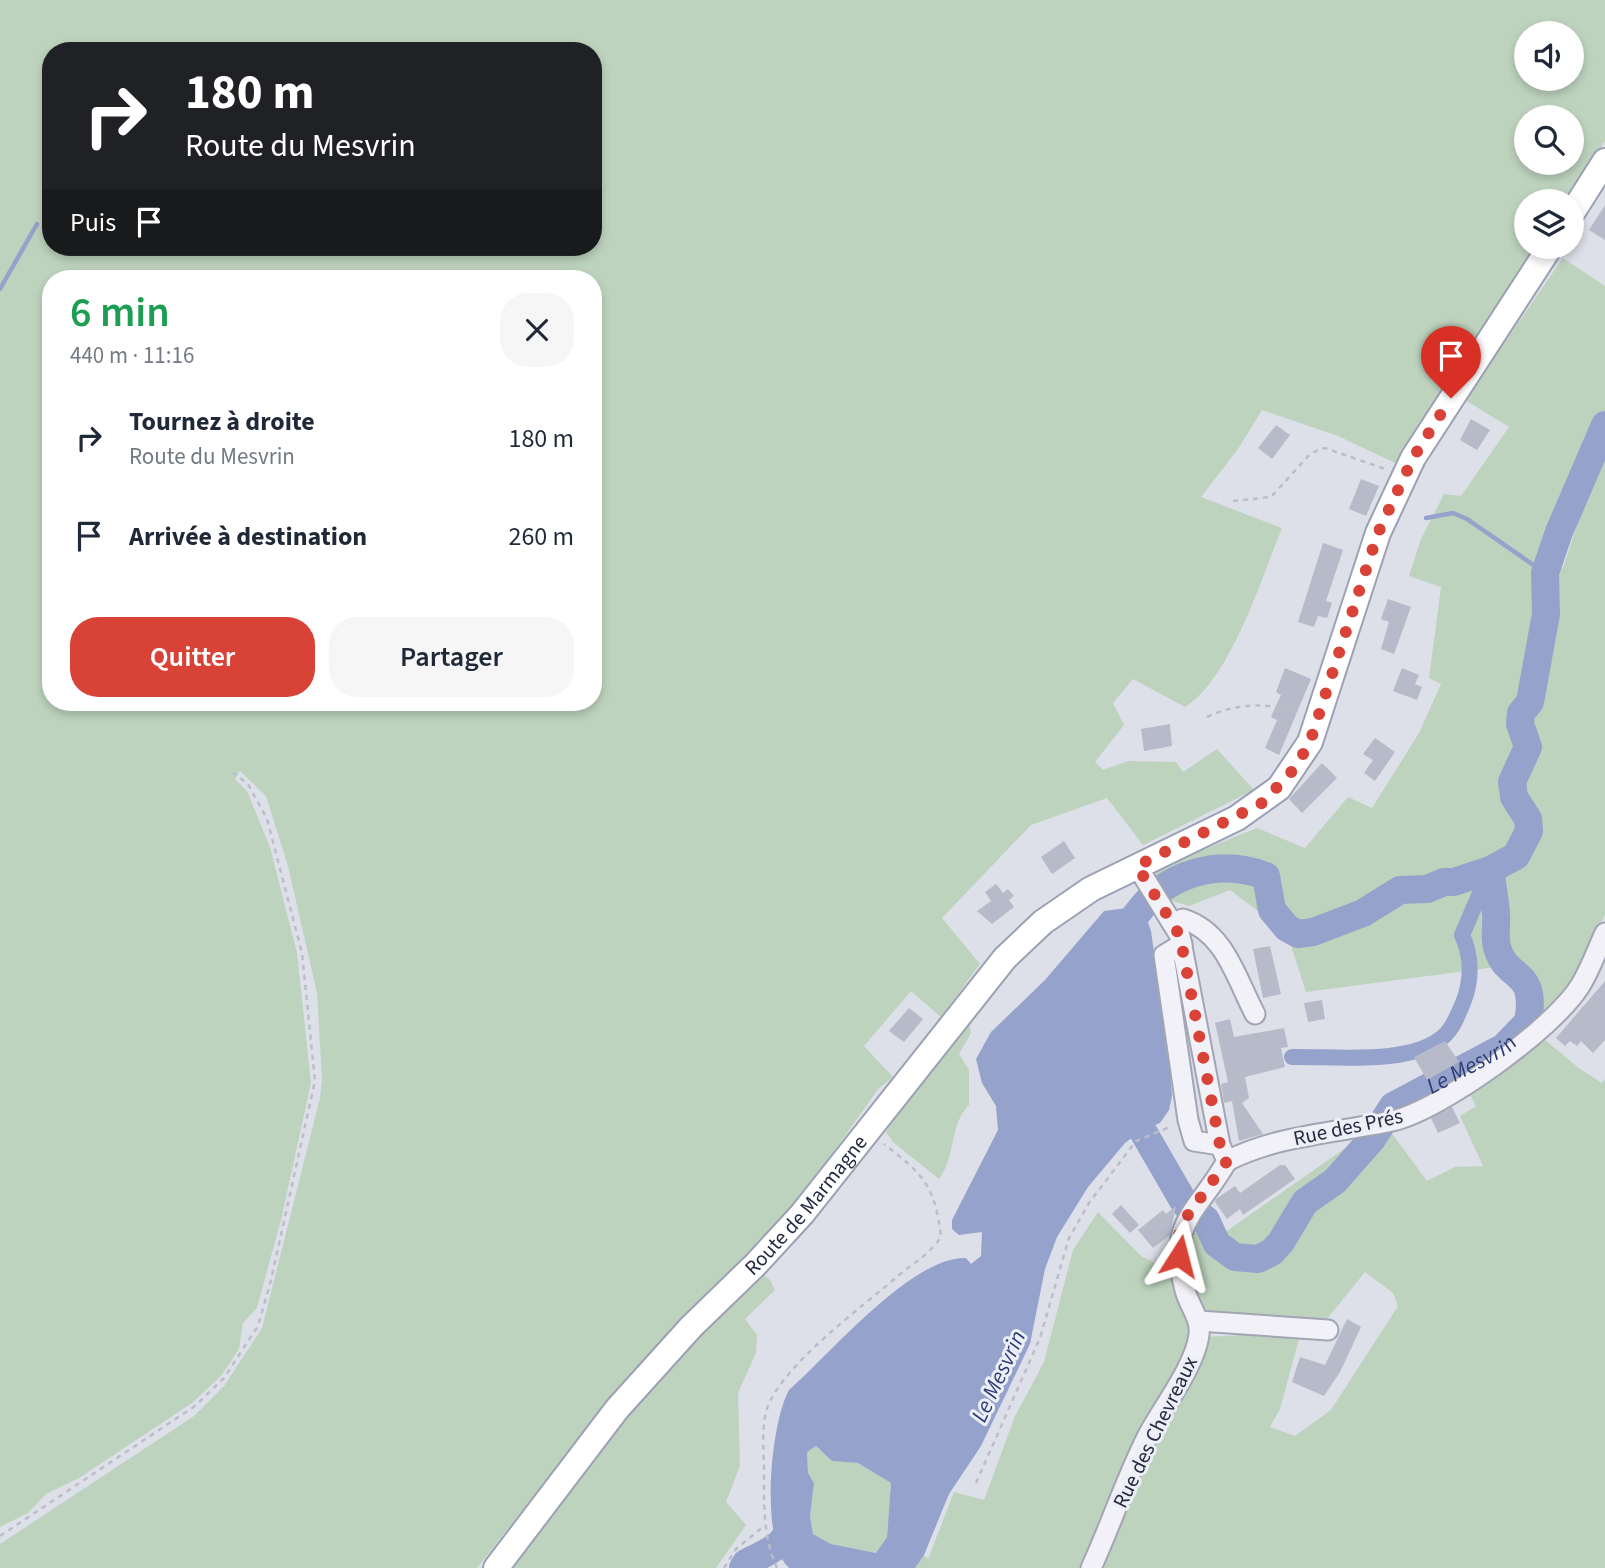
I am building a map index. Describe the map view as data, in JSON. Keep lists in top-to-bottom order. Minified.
{"streets":{"main road":["Route de Marmagne"],"street":["Rue des Prés","Rue des Chevreaux"]},"water":["Le Mesvrin"],"page":{"turn":["180 m","Route du Mesvrin"],"then":"Puis","heading":["6 min","440 m · 11:16"],"list":[{"name":"Tournez à droite","note":"Route du Mesvrin","value":"180 m"},{"name":"Arrivée à destination","value":"260 m"}],"buttons":["Quitter","Partager"]}}
